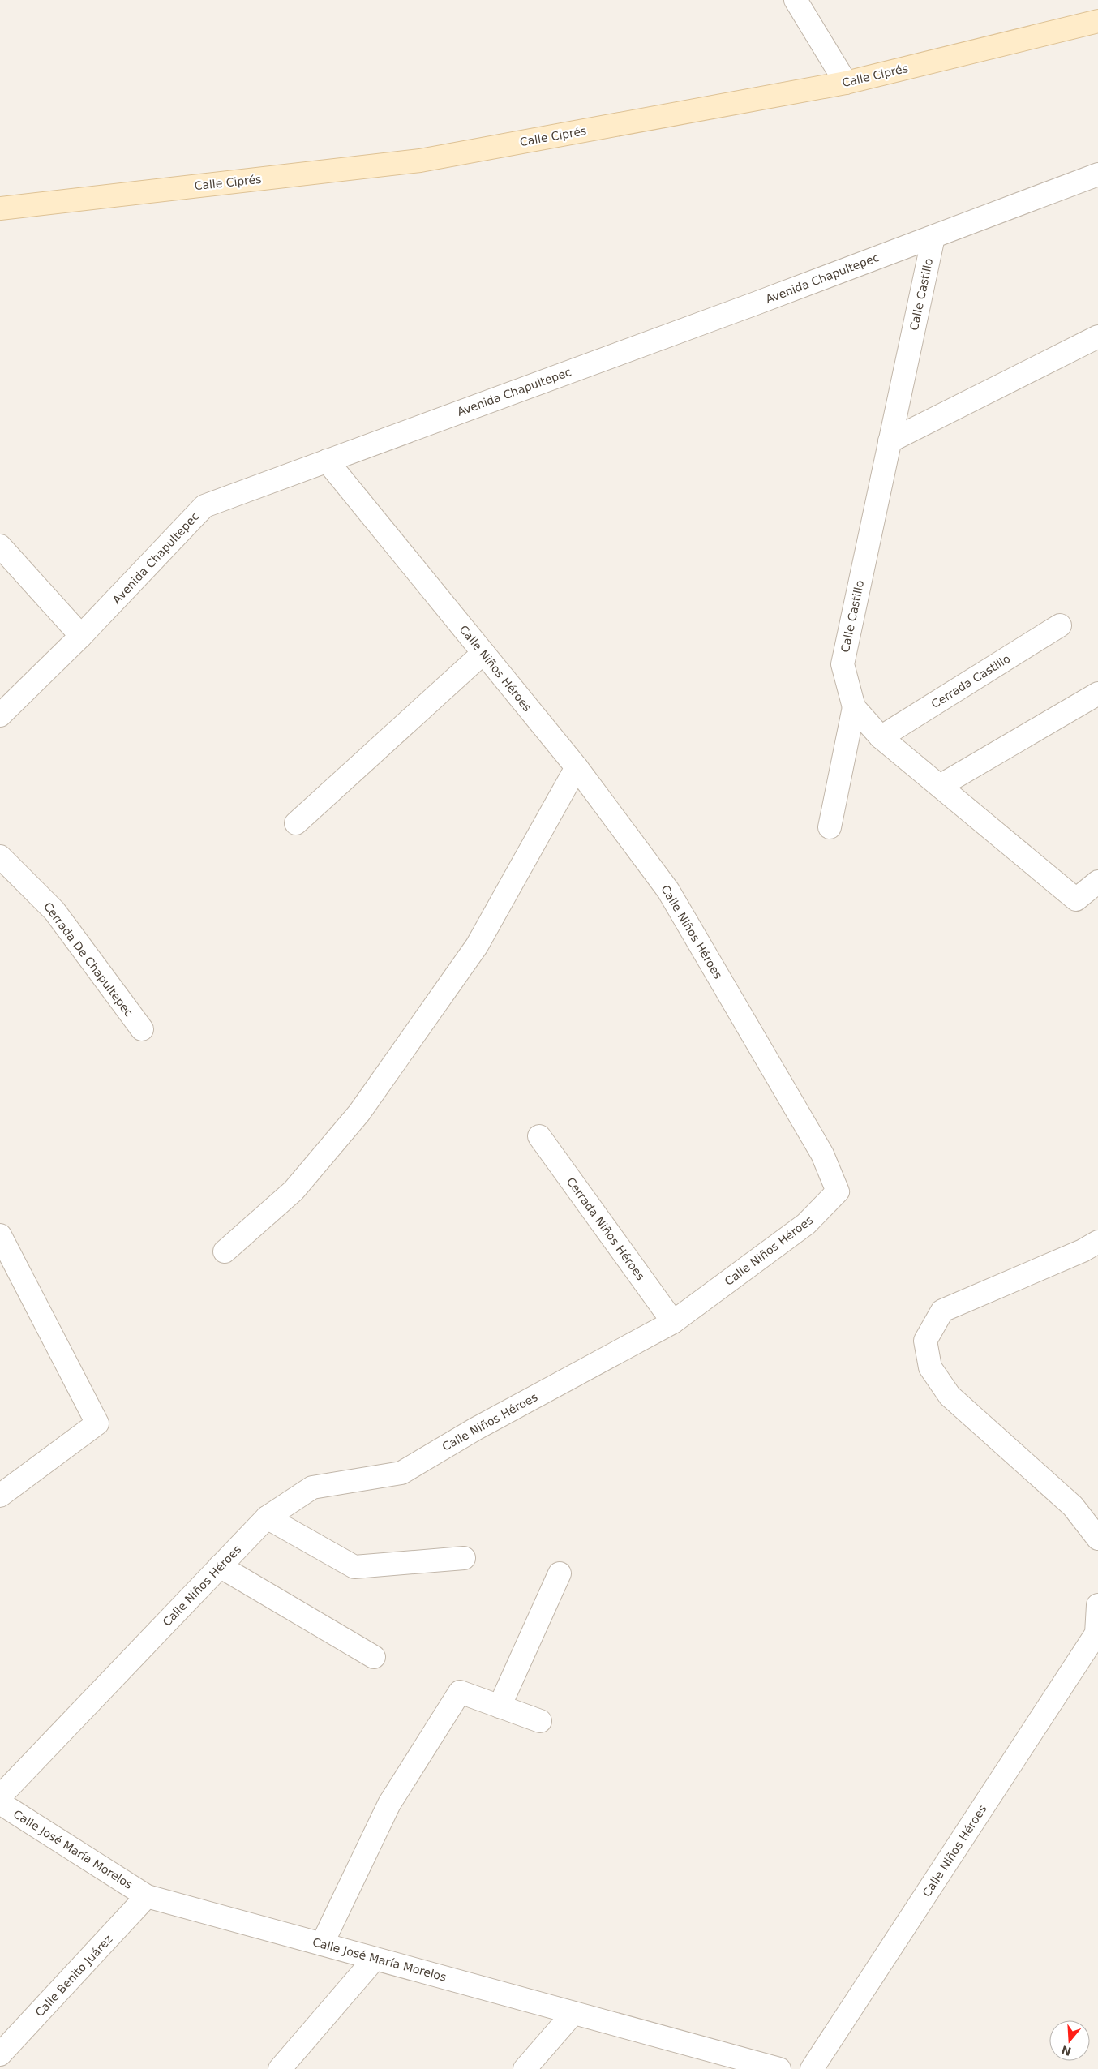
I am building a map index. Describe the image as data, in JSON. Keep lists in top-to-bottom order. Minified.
{"streets":{"main road":["Calle Ciprés"],"street":["Avenida Chapultepec","Calle Castillo","Calle Niños Héroes","Cerrada Castillo","Cerrada De Chapultepec","Cerrada Niños Héroes","Calle José María Morelos","Calle Benito Juárez"]},"crossings":[["Avenida Chapultepec","Calle Castillo"],["Avenida Chapultepec","Calle Niños Héroes"],["Calle Castillo","Cerrada Castillo"],["Calle Niños Héroes","Cerrada Niños Héroes"],["Calle José María Morelos","Calle Benito Juárez"]],"north":"bottom"}
